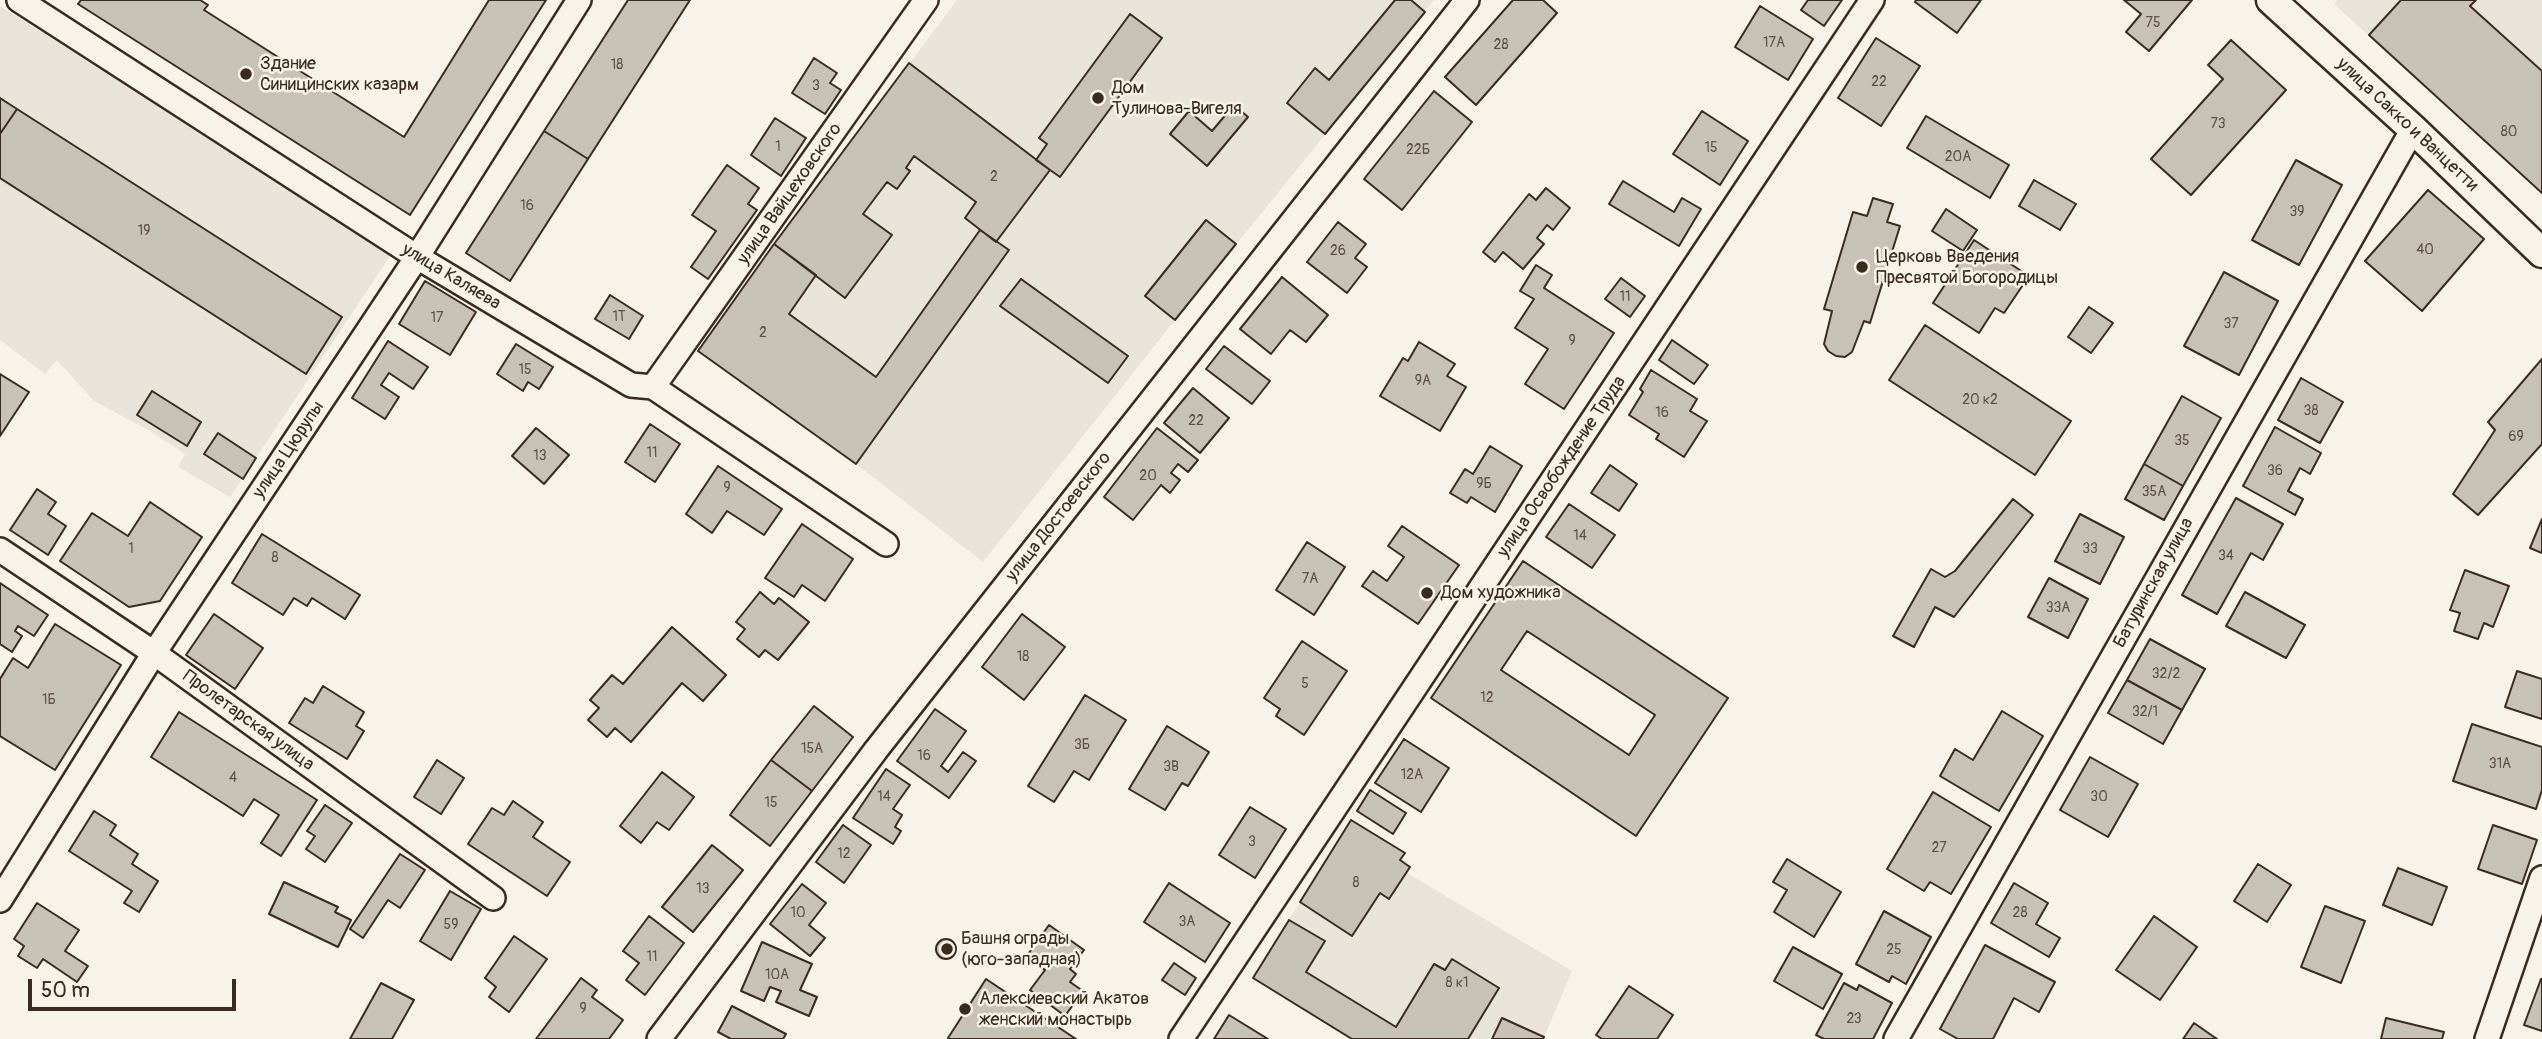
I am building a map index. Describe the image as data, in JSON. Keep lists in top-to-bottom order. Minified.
{"streets":{"street":["улица Сакко и Ванцетти","улица Вайцеховского","улица Каляева","улица Цюрупы","улица Освобождение Труда","улица Достоевского","Батуринская улица","Пролетарская улица"]},"crossings":[["улица Сакко и Ванцетти","Батуринская улица"],["улица Вайцеховского","улица Каляева"],["улица Каляева","улица Цюрупы"],["улица Цюрупы","Пролетарская улица"]],"places":["Здание Синицинских казарм","Дом Тулинова-Вигеля","Церковь Введения Пресвятой Богородицы","Дом художника","Башня ограды (юго-западная)","Алексиевский Акатов женский монастырь"],"house_numbers":["75","17А","28","18","22","3","73","80","1","15","22Б","20А","2","16","39","19","40","26","11","1Т","17","37","2","9","15","9А","20 к2","38","16","22","69","35","11","13","36","20","9Б","9","35А","14","1","33","34","8","7А","33А","18","32/2","5","12","1Б","32/1","3Б","15А","16","31А","3В","12А","4","14","30","15","3","27","12","8","13","10","28","3А","59","25","11","10А","8 к1","9","23"],"scale_bar":"50 m"}
